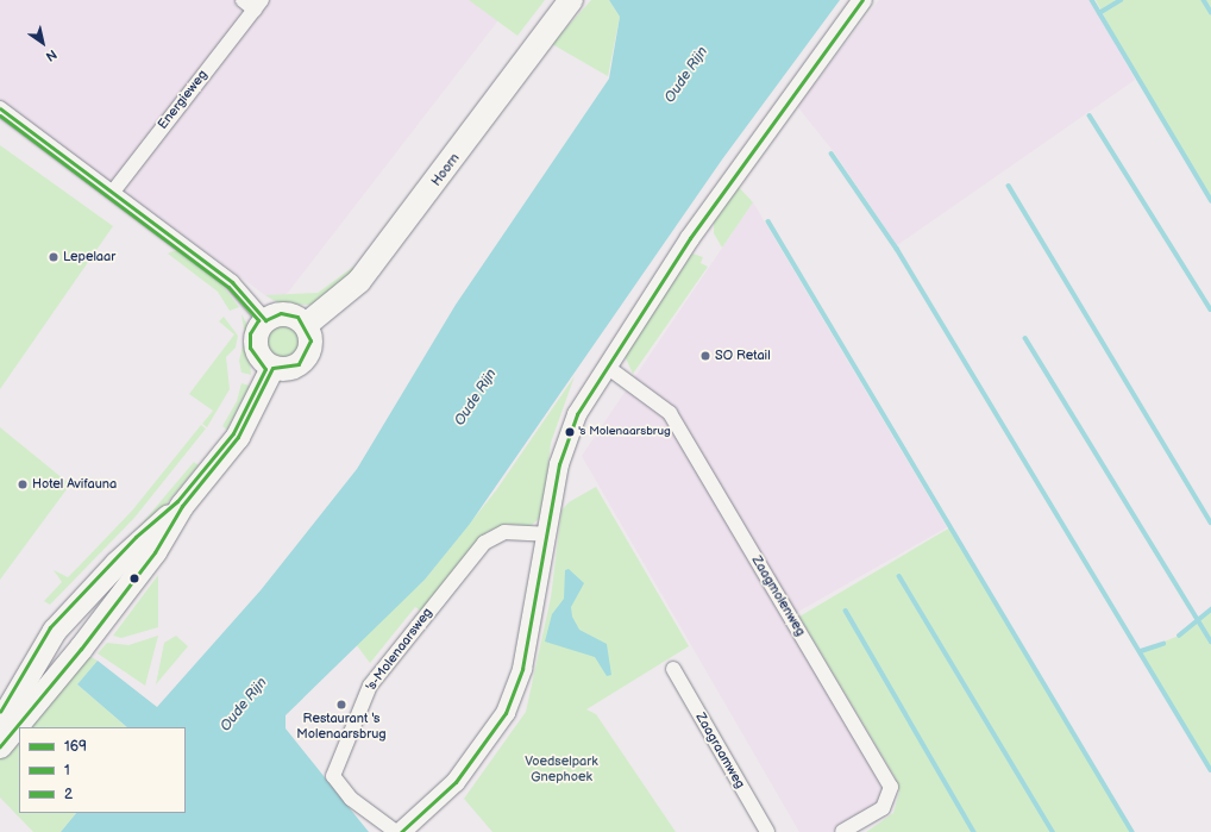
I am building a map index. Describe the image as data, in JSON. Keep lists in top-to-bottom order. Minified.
{"streets":{"main road":["Hoorn"],"street":["Energieweg","Zaagmolenweg","'s-Molenaarsweg","Zaagraamweg"]},"water":["Oude Rijn"],"parks":["Voedselpark Gnephoek"],"places":["Lepelaar","SO Retail","'s Molenaarsbrug","Hotel Avifauna","Restaurant 's Molenaarsbrug"],"lines":["transit line 169","transit line 1","transit line 2"],"legend":["169","1","2"],"north":"bottom right"}
